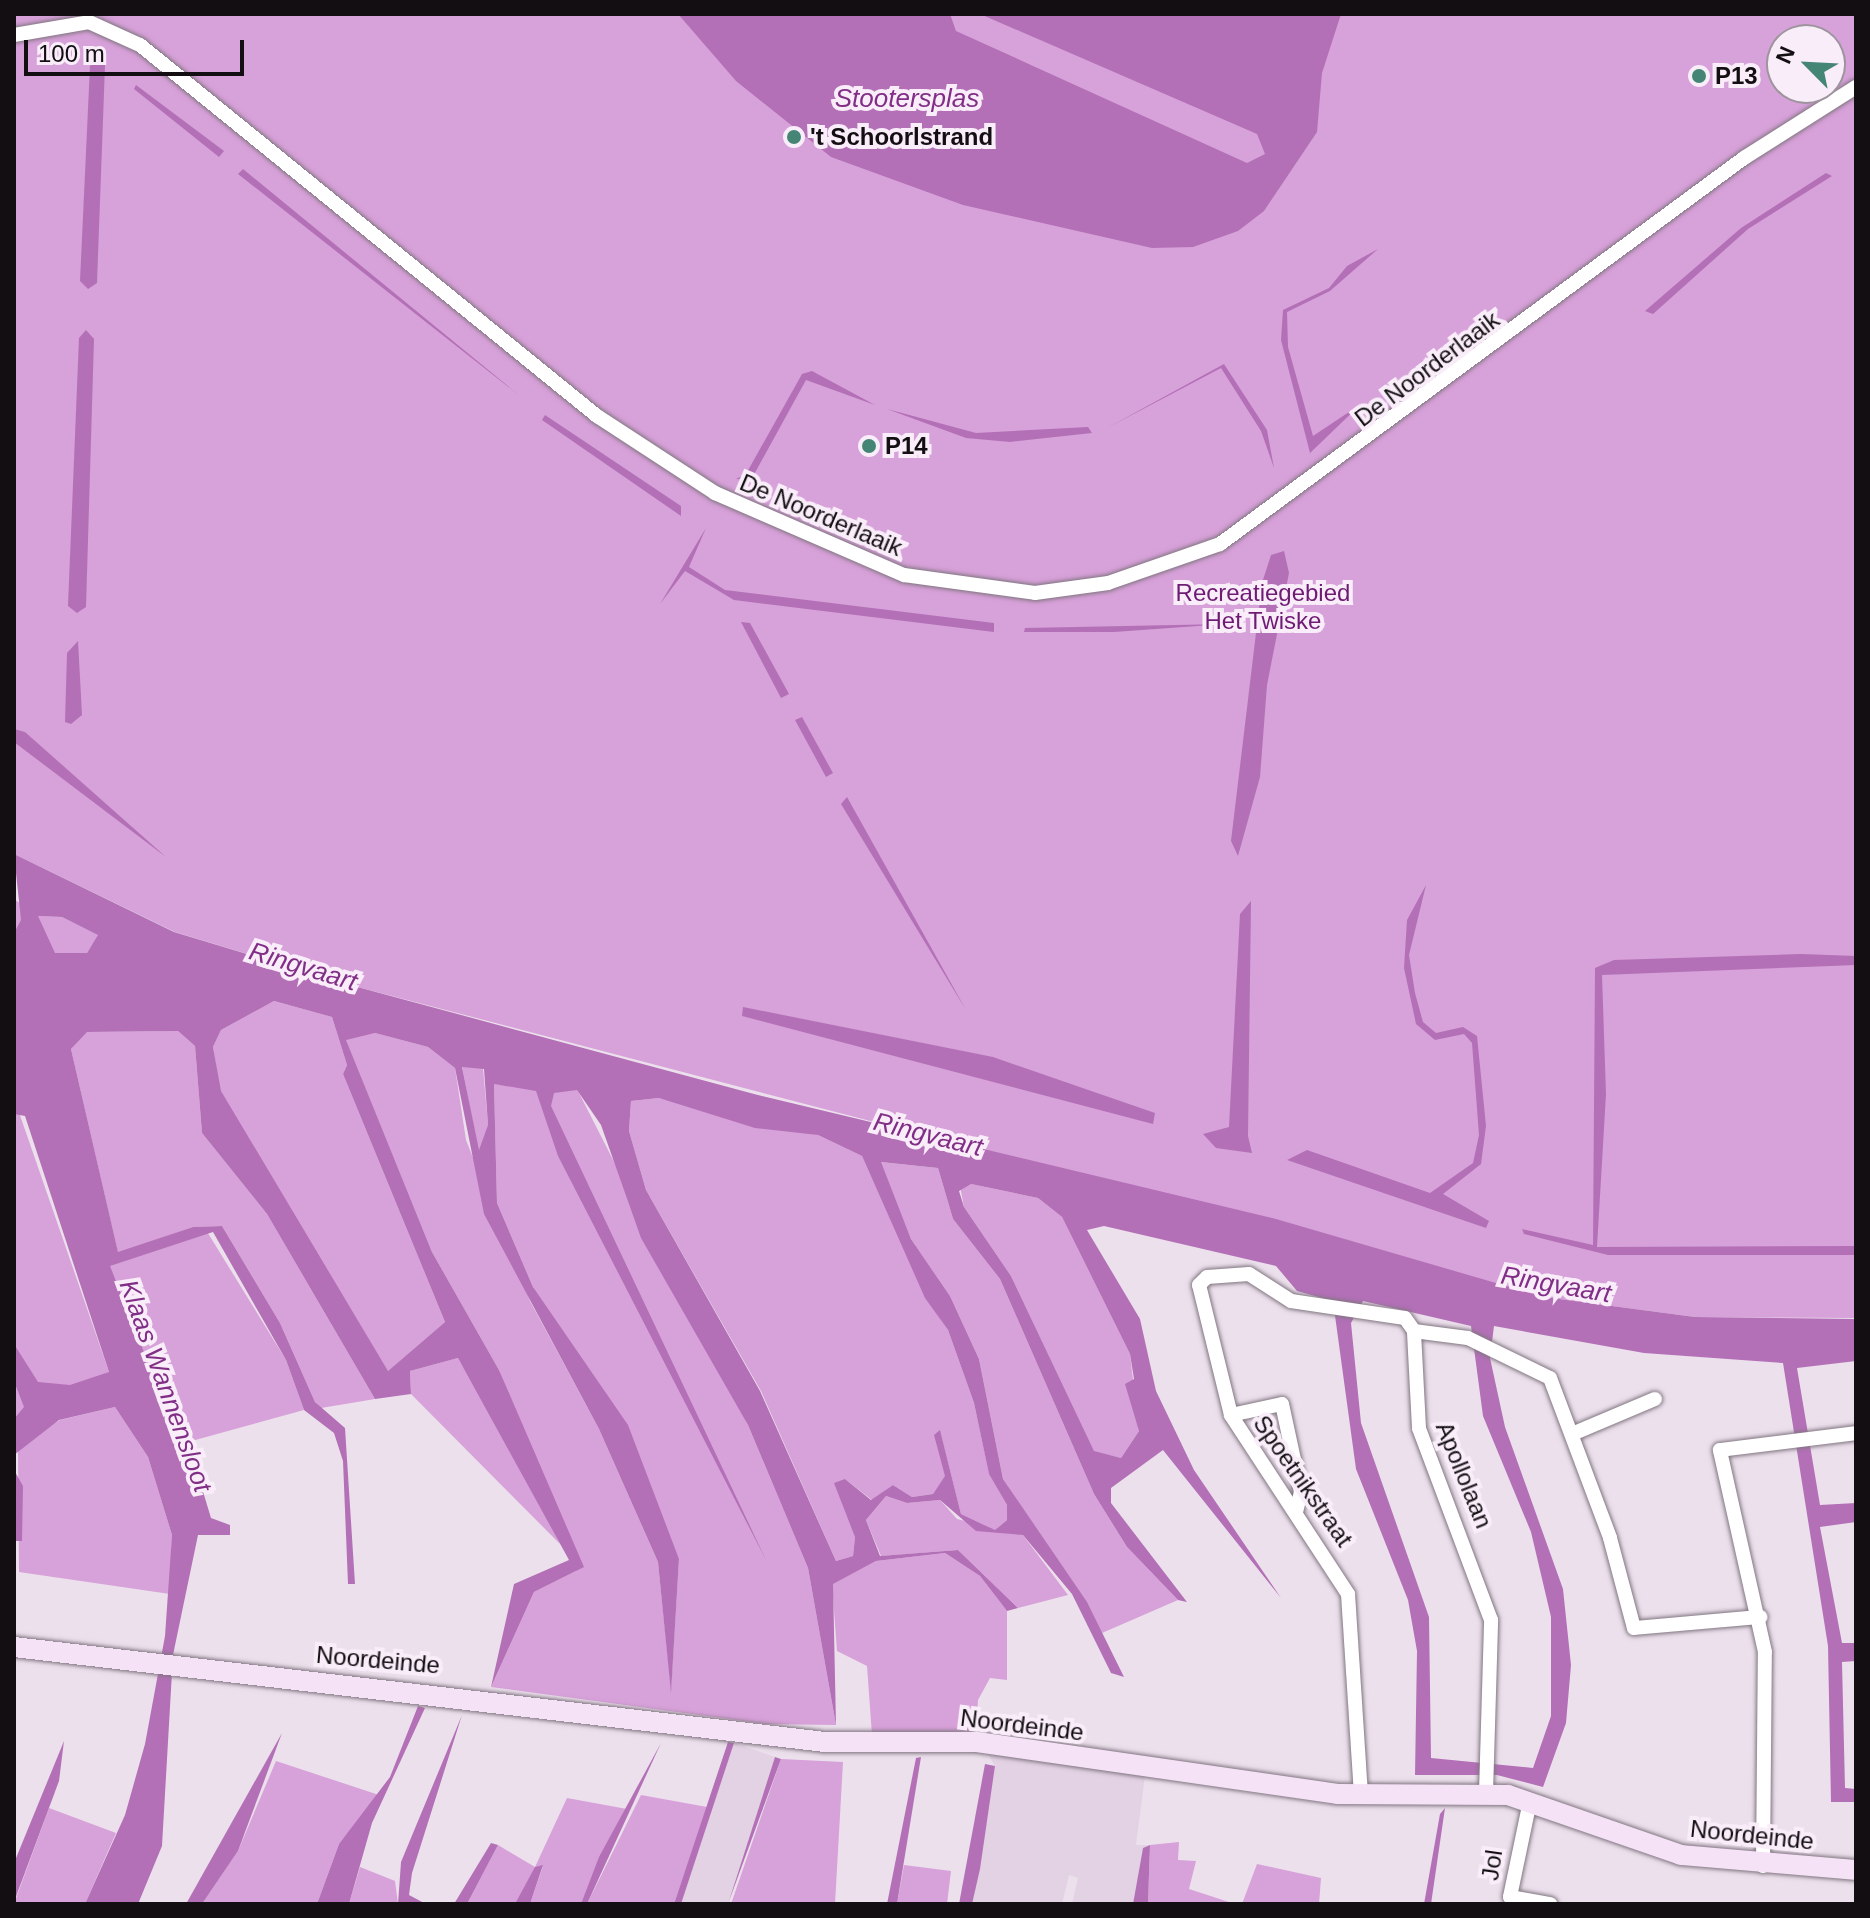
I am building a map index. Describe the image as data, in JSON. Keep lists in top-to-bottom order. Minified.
{"streets":{"street":["De Noorderlaaik","Apollolaan","Spoetnikstraat","Noordeinde","Jol"]},"crossings":[["Apollolaan","Spoetnikstraat"],["Apollolaan","Noordeinde"],["Spoetnikstraat","Noordeinde"],["Noordeinde","Jol"]],"water":["Stootersplas","Ringvaart","Klaas Wannensloot"],"parks":["Recreatiegebied Het Twiske"],"places":["P13","'t Schoorlstrand","P14"],"scale_bar":"100 m","north":"top left"}
